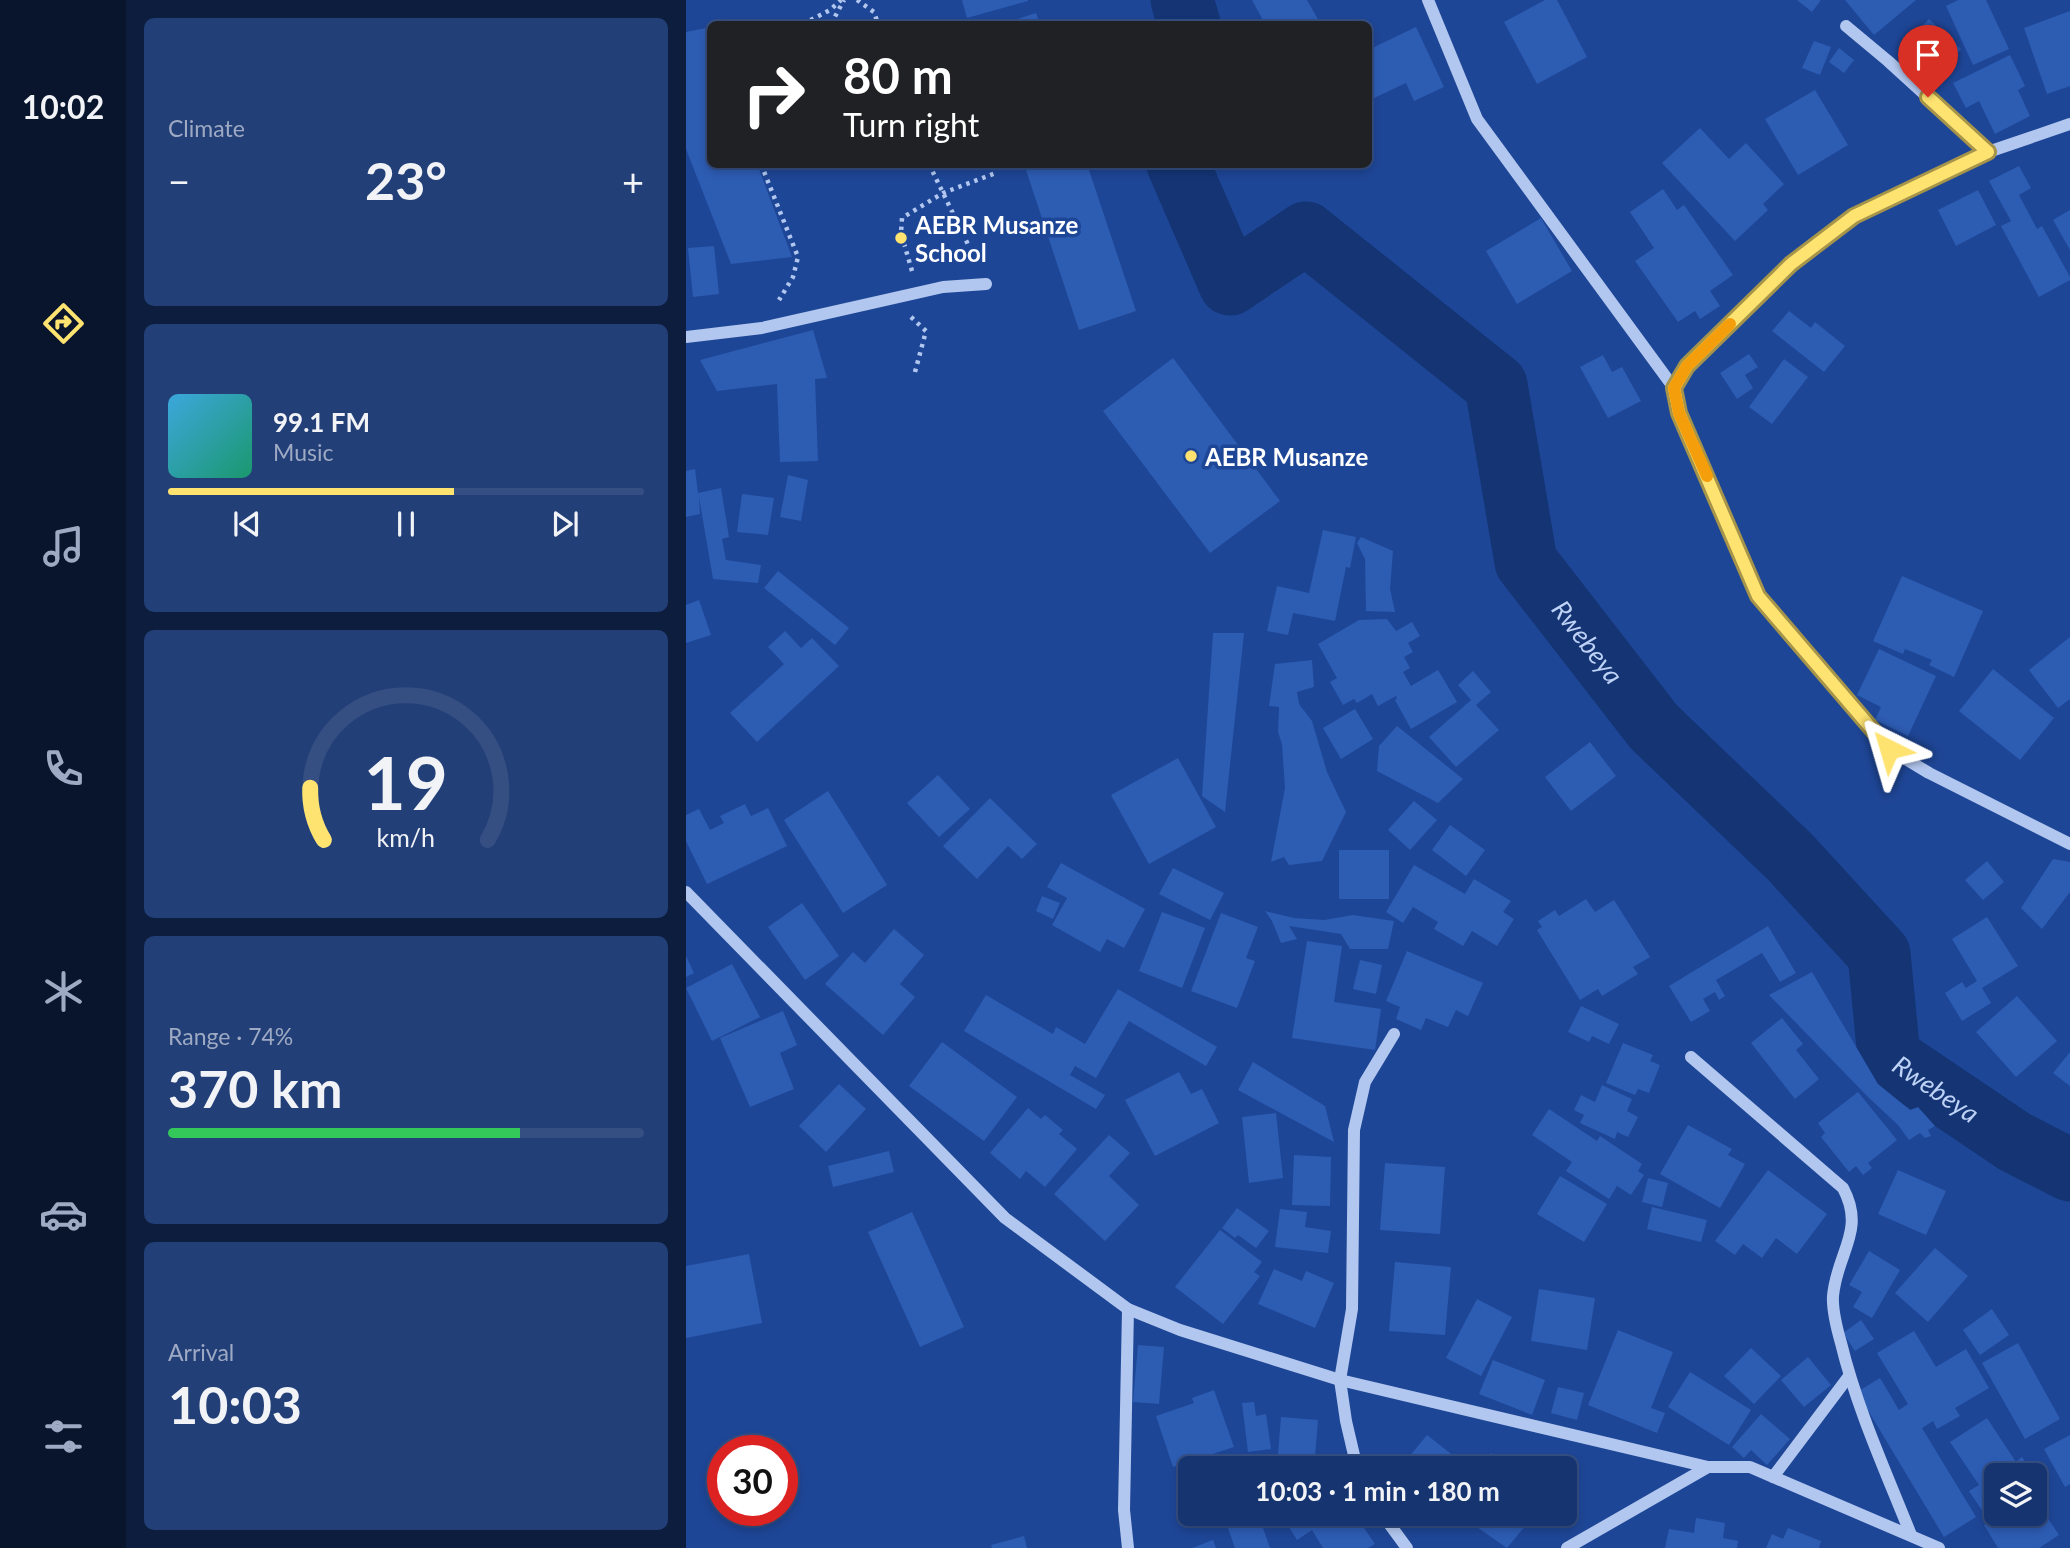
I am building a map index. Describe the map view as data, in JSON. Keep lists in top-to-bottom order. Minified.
{"water":["Rwebeya"],"places":["AEBR Musanze School","AEBR Musanze"],"page":{"tabs":"10:02","tile":["Climate",["Range · 74%","370 km"],["Arrival","10:03"]],"turn":["80 m","Turn right"],"heat":["−","23°","+"],"song":["99.1 FM","Music"],"limit":"30","trip":"10:03 · 1 min · 180 m","gauge":["19","km/h"]}}
